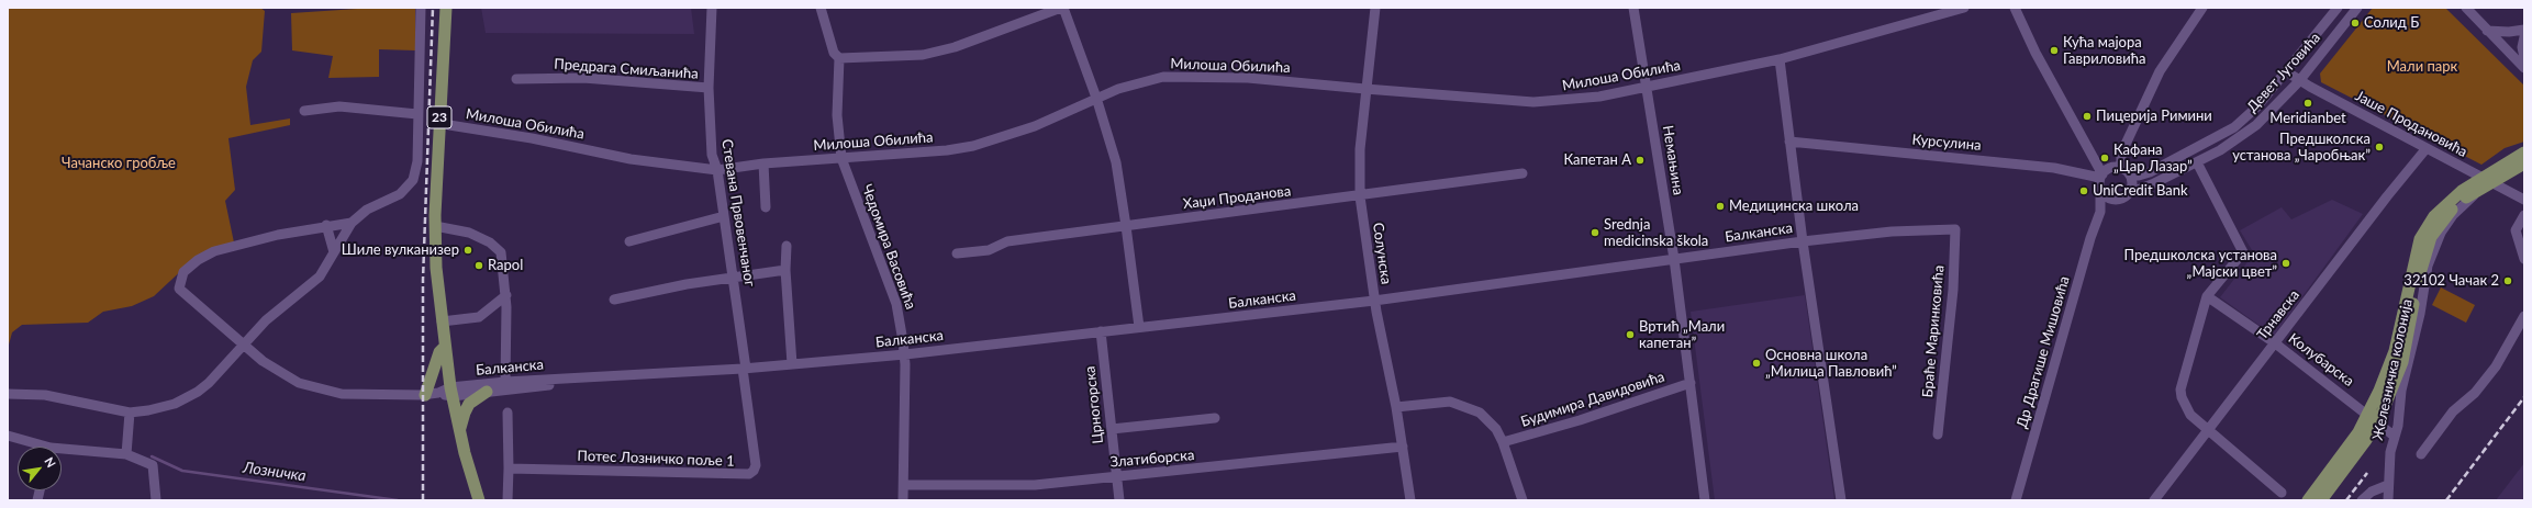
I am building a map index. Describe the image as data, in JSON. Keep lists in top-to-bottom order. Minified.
{"streets":{"main road":["23"],"street":["Милоша Обилића","Предрага Смиљанића","Девет Југовића","Јаше Продановића","Курсулина","Немањина","Хаџи Проданова","Стевана Првовенчаног","Балканска","Чедомира Васовића","Солунска","Трнавска","Браће Маринковића","Др Драгише Мишовића","Колубарска","Железничка колонија","Будимира Давидовића","Црногорска","Потес Лозничко поље 1","Златиборска"]},"crossings":[["Милоша Обилића","Немањина"],["Милоша Обилића","Стевана Првовенчаног"],["Милоша Обилића","Чедомира Васовића"],["Милоша Обилића","Солунска"],["Предрага Смиљанића","Стевана Првовенчаног"],["Девет Југовића","Јаше Продановића"],["Девет Југовића","Курсулина"],["Девет Југовића","Др Драгише Мишовића"],["23","Балканска"],["Јаше Продановића","Трнавска"],["Јаше Продановића","Железничка колонија"],["Курсулина","Др Драгише Мишовића"],["Немањина","Балканска"],["Немањина","Будимира Давидовића"],["Хаџи Проданова","Солунска"],["Стевана Првовенчаног","Балканска"],["Стевана Првовенчаног","Потес Лозничко поље 1"],["Балканска","Чедомира Васовића"],["Балканска","Солунска"],["Балканска","Браће Маринковића"],["Балканска","Црногорска"],["Балканска","Потес Лозничко поље 1"],["Чедомира Васовића","Златиборска"],["Солунска","Златиборска"],["Трнавска","Колубарска"],["Колубарска","Железничка колонија"],["Црногорска","Златиборска"]],"water":["Лозничка"],"parks":["Мали парк","Чачанско гробље"],"places":["Солид Б","Кућа мајора Гавриловића","Meridianbet","Пицерија Римини","Предшколска установа „Чаробњак”","Кафана „Цар Лазар”","Капетан А","UniCredit Bank","Медицинска школа","Srednja medicinska škola","Шиле вулканизер","Предшколска установа „Мајски цвет”","Rapol","32102 Чачак 2","Вртић „Мали капетан”","Основна школа „Милица Павловић”"],"north":"top right"}
